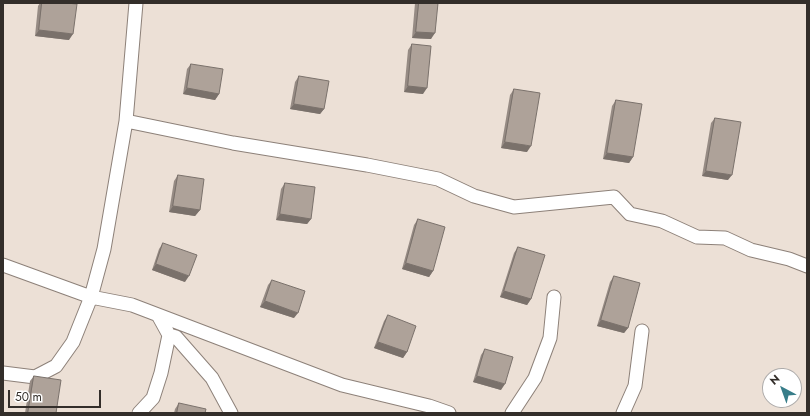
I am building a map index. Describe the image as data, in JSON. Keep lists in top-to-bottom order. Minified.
{"scale_bar":"50 m","north":"top left"}
